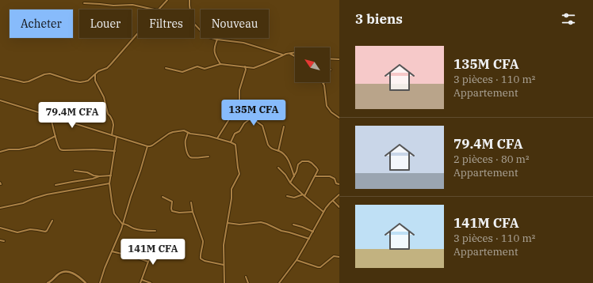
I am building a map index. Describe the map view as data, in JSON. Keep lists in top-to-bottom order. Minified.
{"north":"top left","page":{"heading":"3 biens","chip":["Acheter","Louer","Filtres","Nouveau"],"list":[{"name":"135M CFA","note":"3 pièces · 110 m² · Appartement"},{"name":"79.4M CFA","note":"2 pièces · 80 m² · Appartement"},{"name":"141M CFA","note":"3 pièces · 110 m² · Appartement"}],"price":["135M CFA","79.4M CFA","141M CFA"]}}
